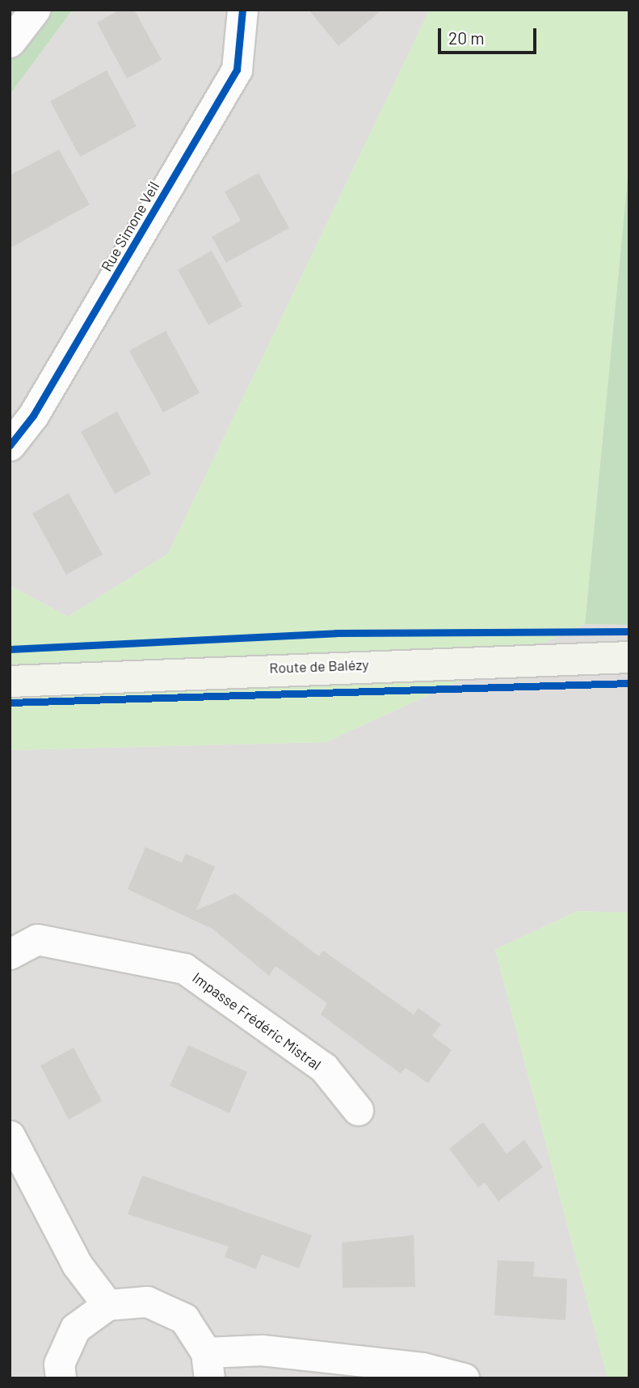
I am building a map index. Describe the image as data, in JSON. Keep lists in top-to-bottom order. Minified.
{"streets":{"main road":["Route de Balézy"],"street":["Rue Simone Veil","Impasse Frédéric Mistral"]},"scale_bar":"20 m"}
